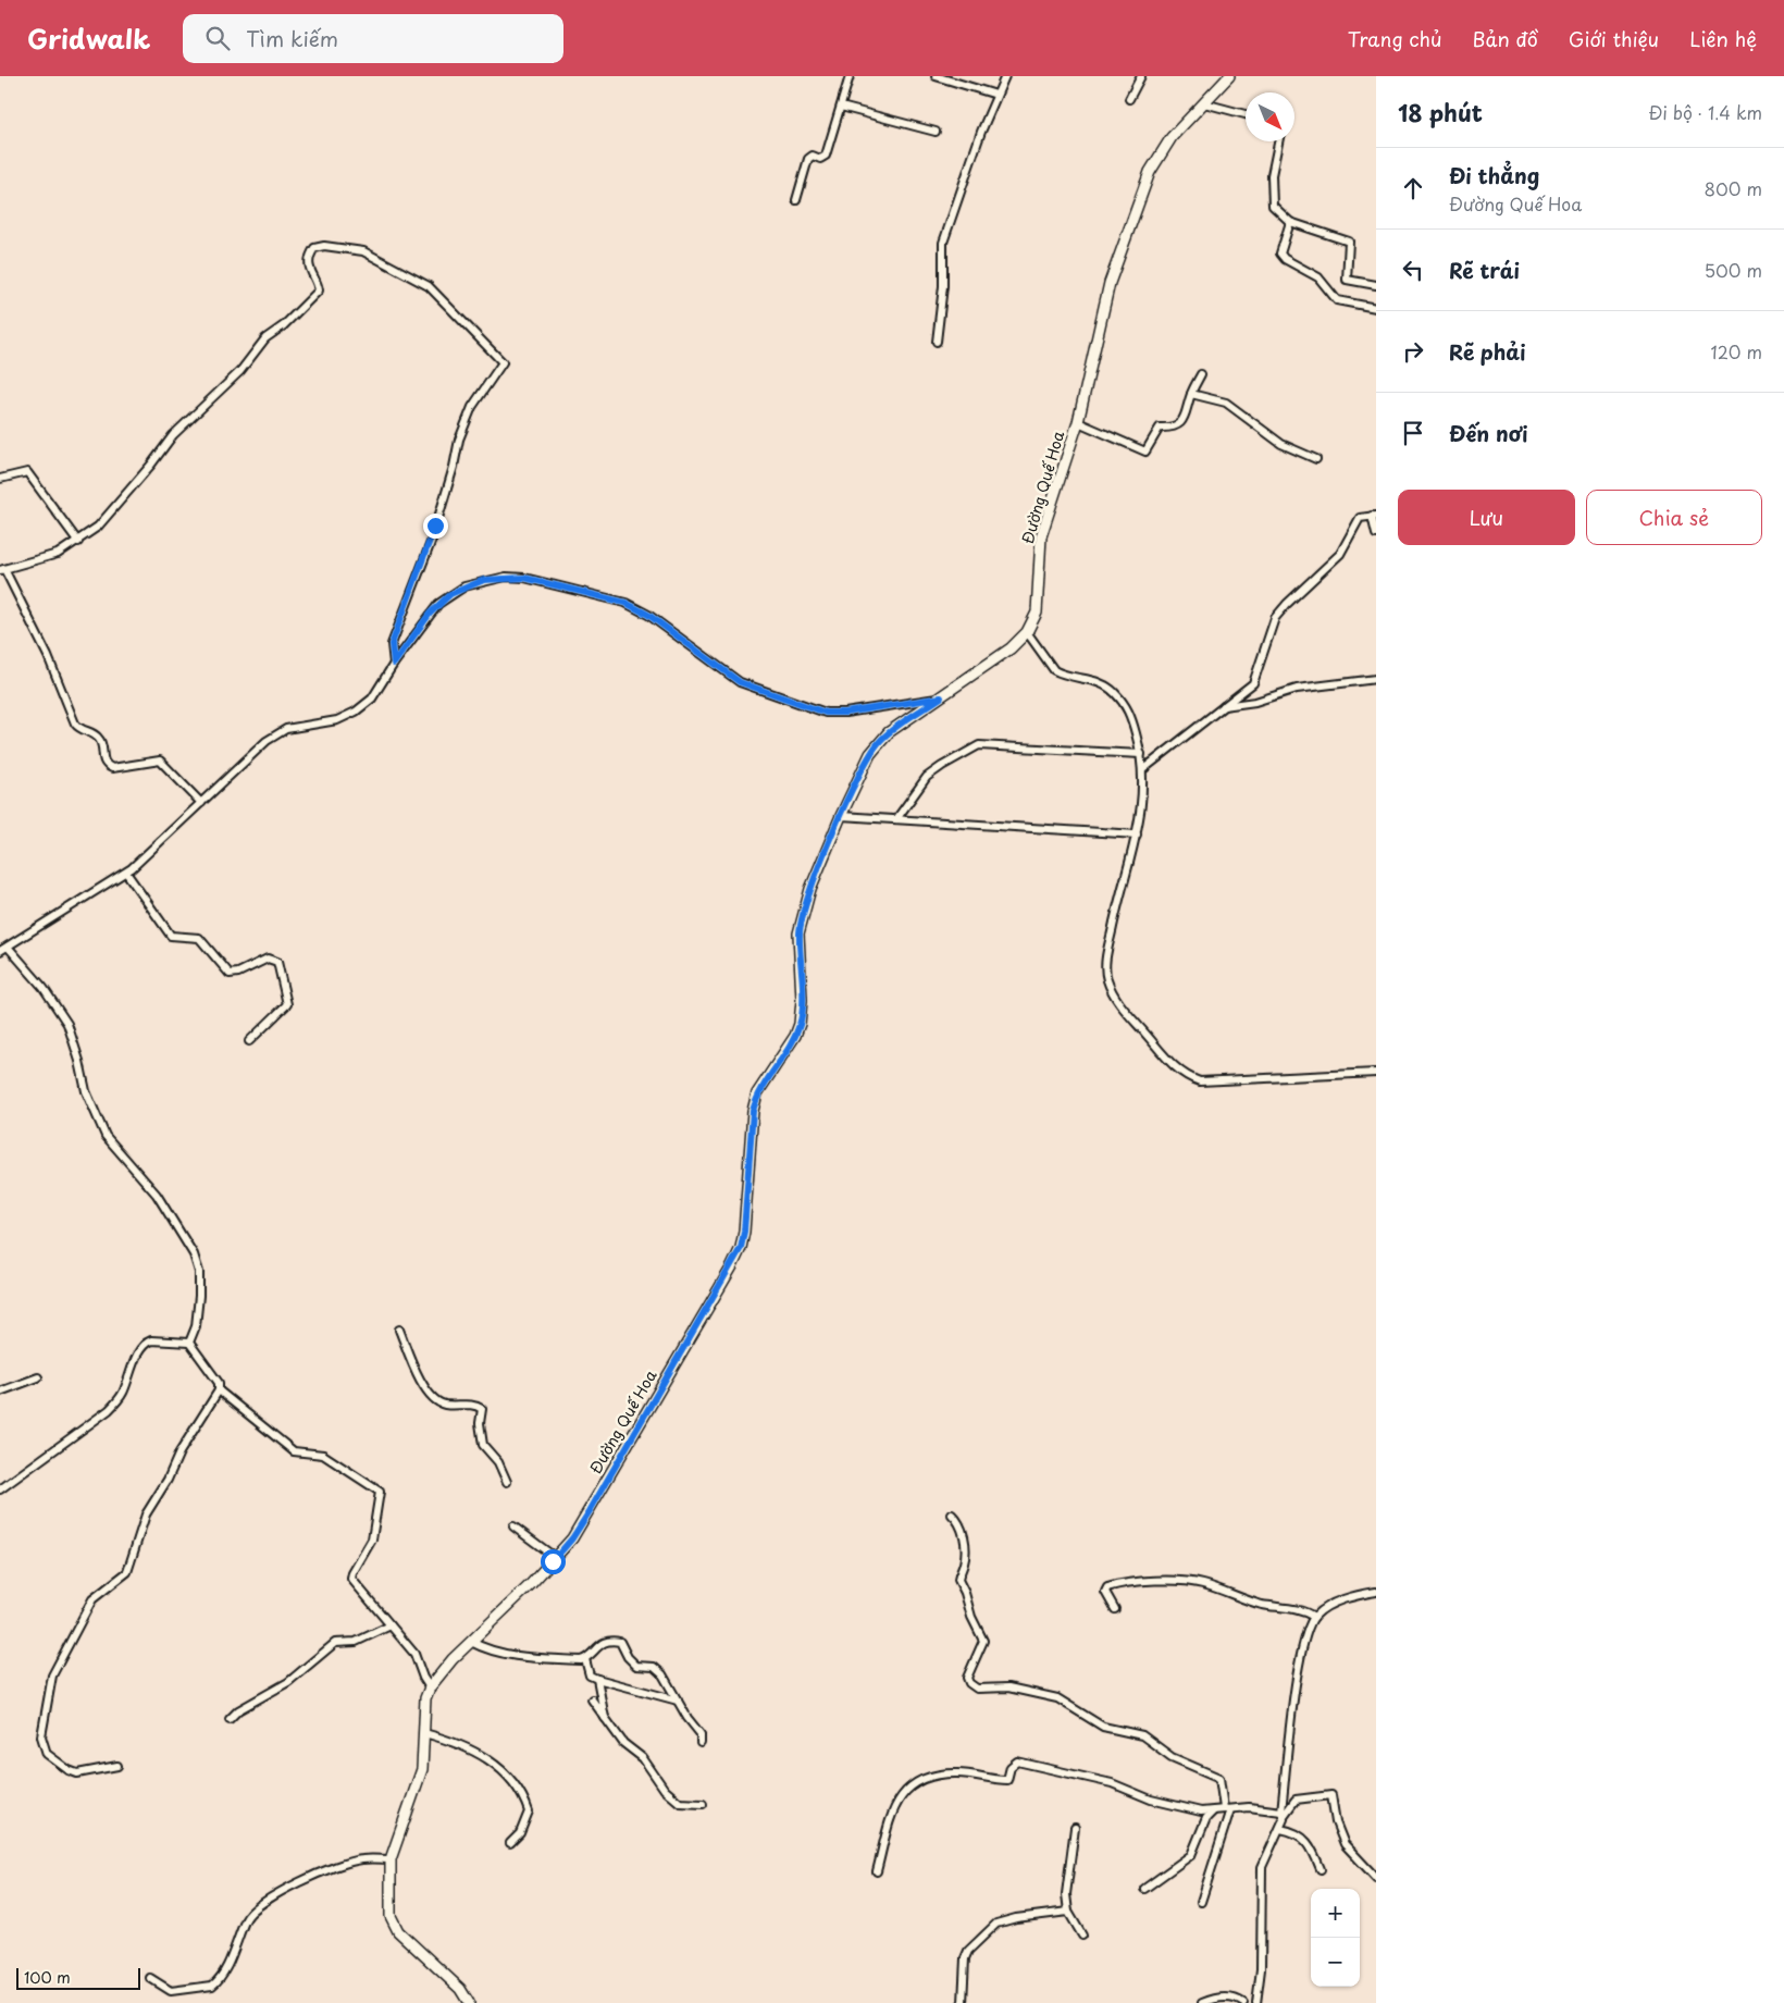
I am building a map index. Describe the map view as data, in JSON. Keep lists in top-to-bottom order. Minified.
{"streets":{"street":["Đường Quế Hoa"]},"scale_bar":"100 m","north":"bottom right","page":{"header":"Gridwalk","search":"Tìm kiếm","nav":["Trang chủ","Bản đồ","Giới thiệu","Liên hệ"],"heading":["18 phút","Đi bộ · 1.4 km"],"list":[["Đi thẳng","Đường Quế Hoa","800 m"],["Rẽ trái","500 m"],["Rẽ phải","120 m"],"Đến nơi"],"buttons":["Lưu","Chia sẻ"],"map_buttons":["+","−"],"scale":"100 m"}}
